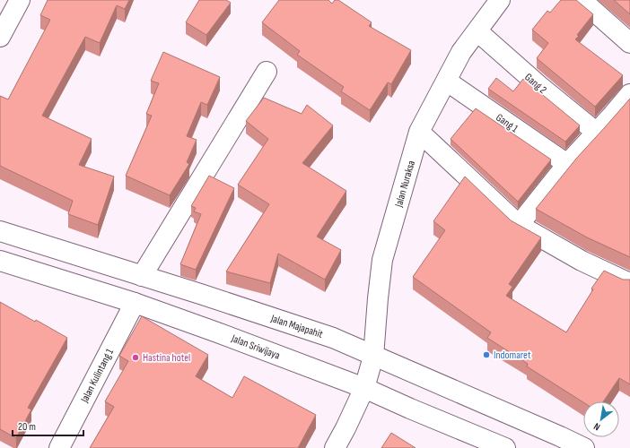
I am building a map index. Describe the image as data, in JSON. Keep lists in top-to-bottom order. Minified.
{"streets":{"street":["Gang 2","Gang 1","Jalan Nuraksa","Jalan Majapahit","Jalan Sriwijaya","Jalan Kulintang 1"]},"crossings":[["Gang 2","Jalan Nuraksa"],["Gang 1","Jalan Nuraksa"],["Jalan Nuraksa","Jalan Majapahit"],["Jalan Nuraksa","Jalan Sriwijaya"],["Jalan Sriwijaya","Jalan Kulintang 1"]],"places":["Indomaret","Hastina hotel"],"scale_bar":"20 m","north":"bottom left"}
